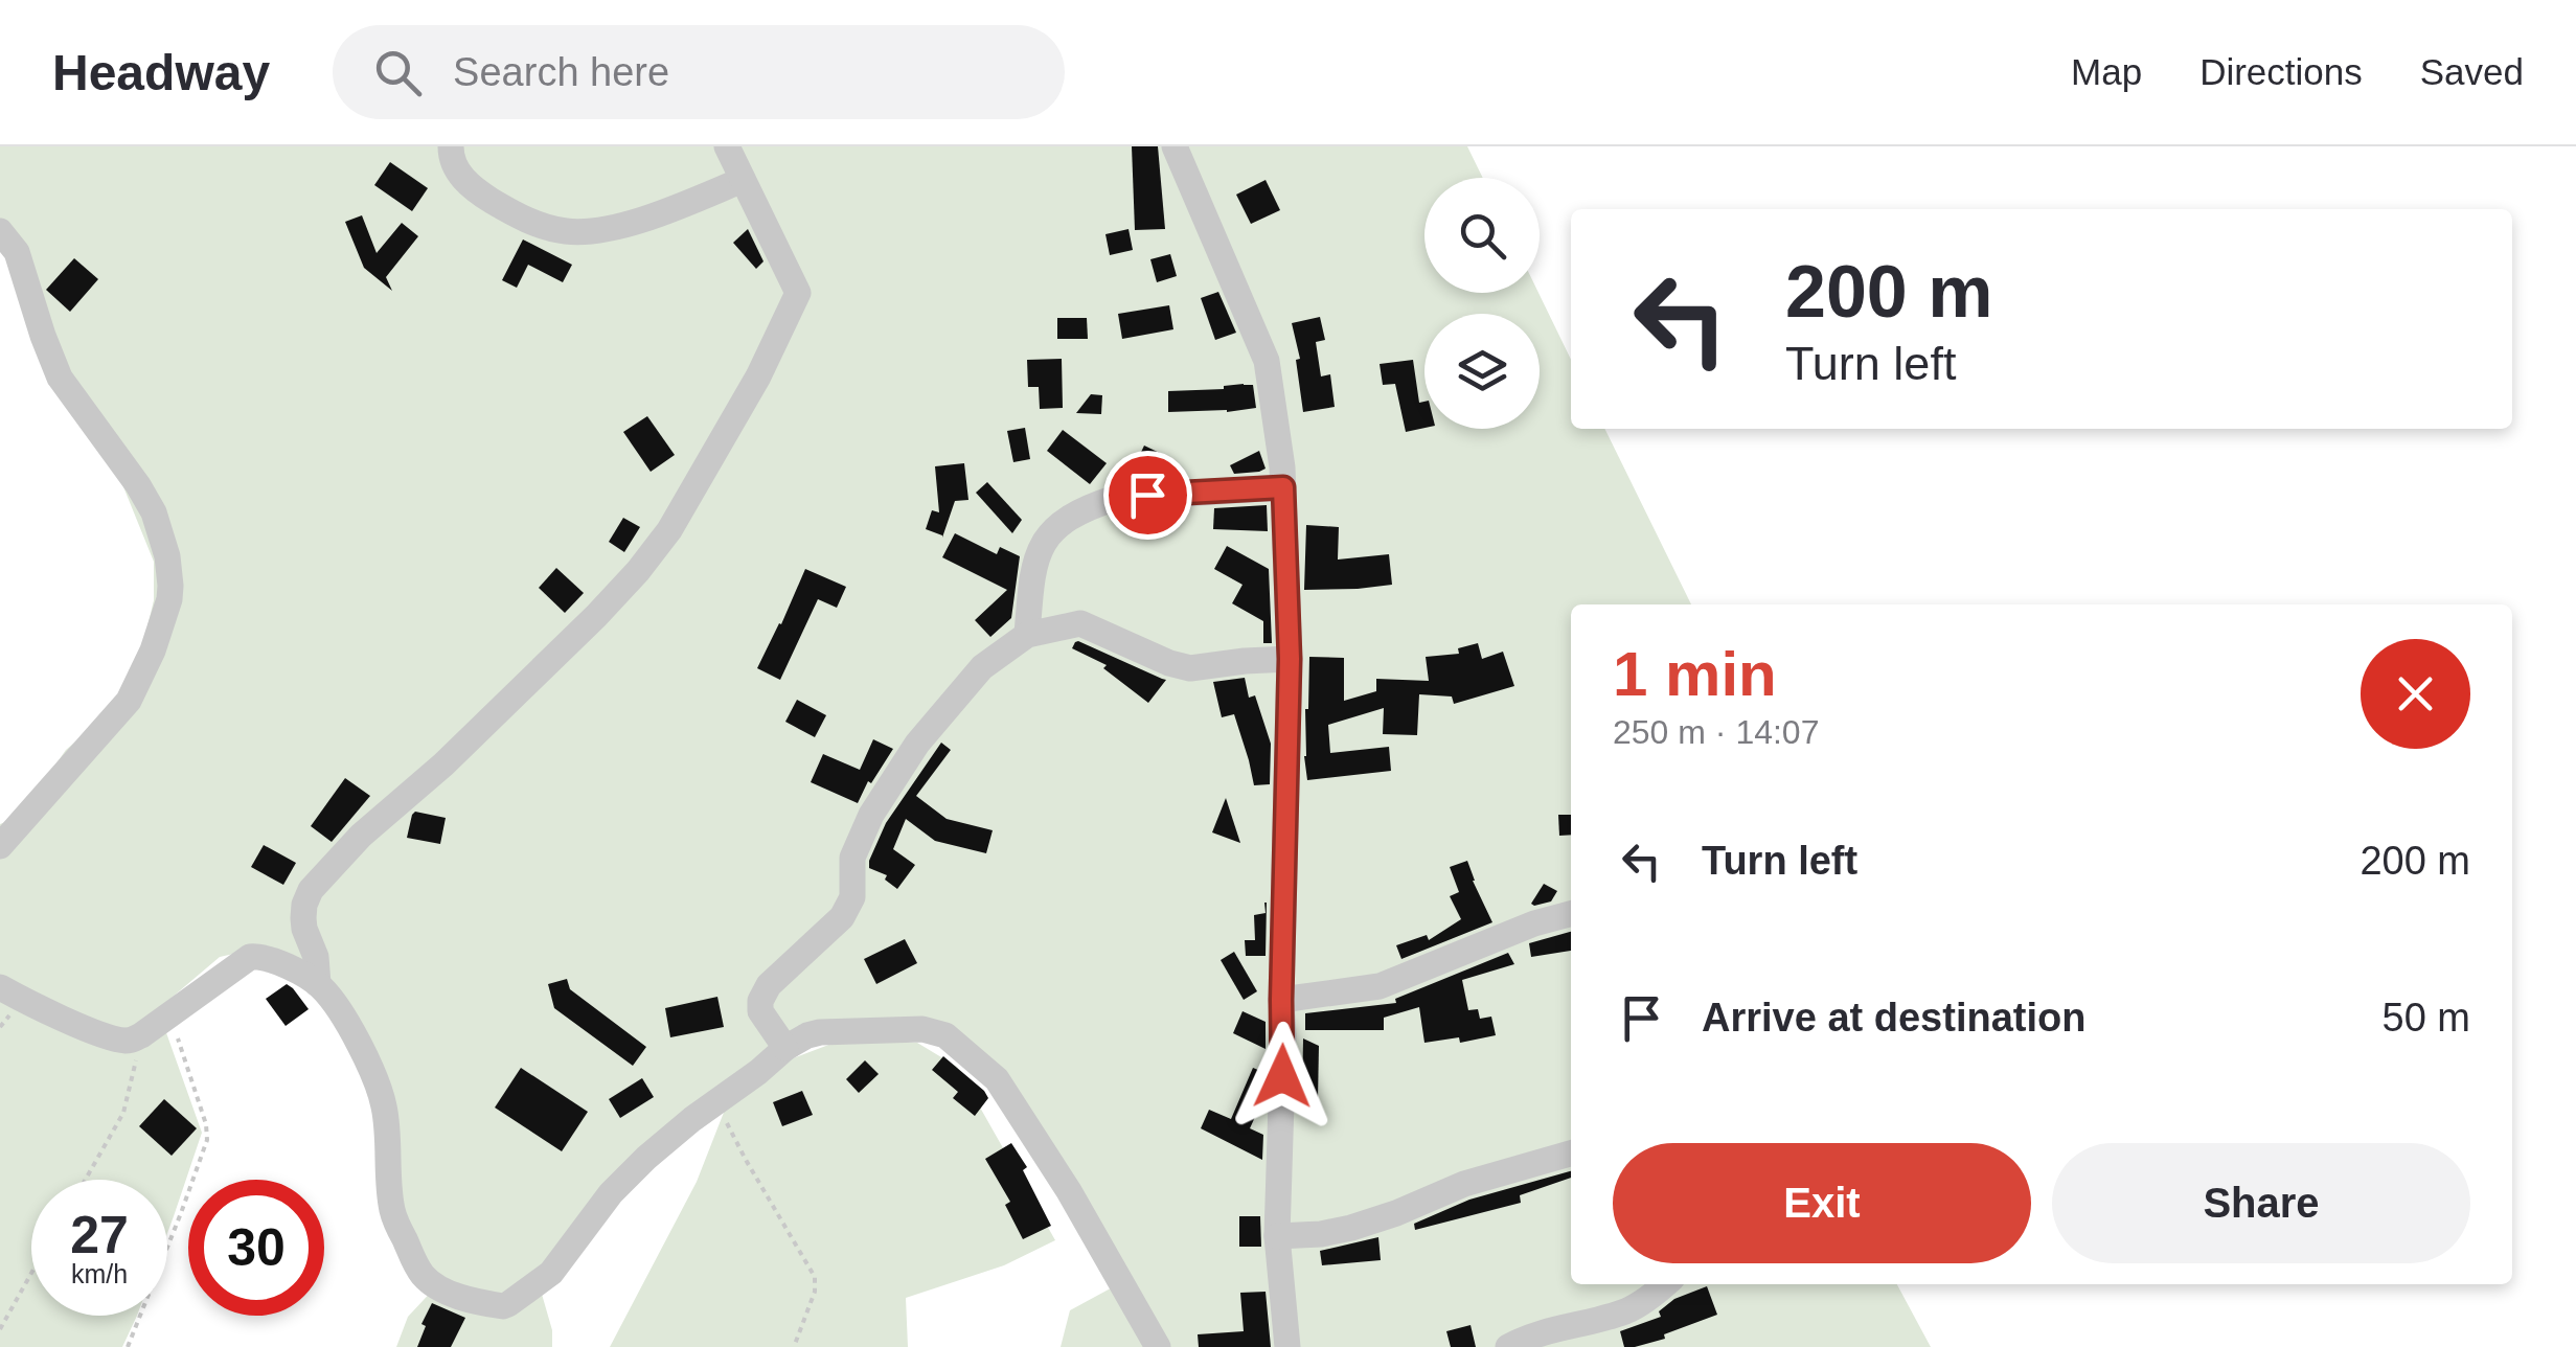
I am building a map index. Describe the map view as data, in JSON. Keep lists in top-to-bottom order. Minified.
{"page":{"header":"Headway","search":"Search here","nav":["Map","Directions","Saved"],"turn":["200 m","Turn left"],"heading":["1 min","250 m · 14:07"],"list":[{"name":"Turn left","value":"200 m"},{"name":"Arrive at destination","value":"50 m"}],"buttons":["Exit","Share"],"speed":"27 km/h","limit":"30"}}
